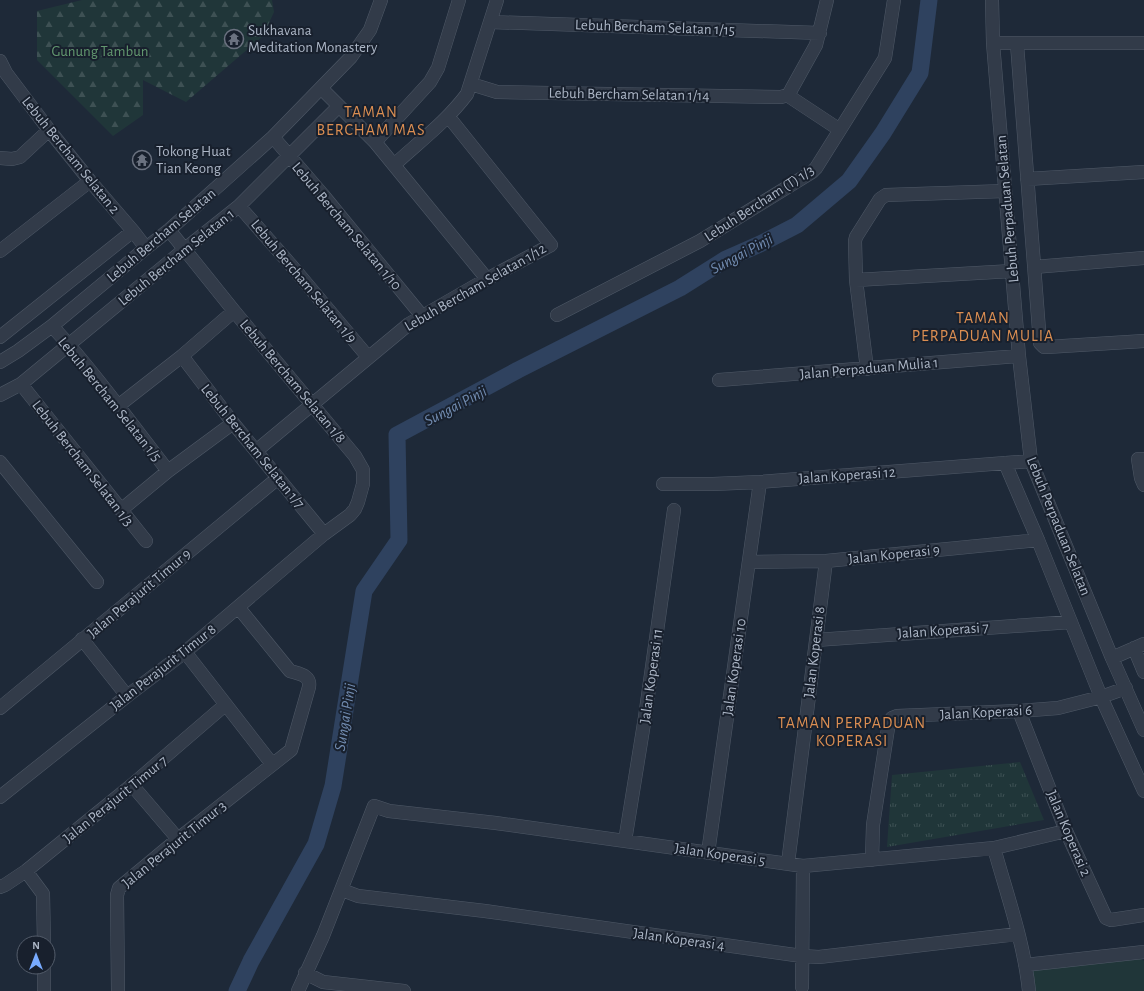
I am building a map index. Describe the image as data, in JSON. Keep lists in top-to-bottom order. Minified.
{"streets":{"street":["Lebuh Bercham Selatan 1/15","Lebuh Bercham Selatan 1/14","Lebuh Bercham Selatan 2","Lebuh Bercham (T) 1/3","Lebuh Perpaduan Selatan","Lebuh Bercham Selatan 1/10","Lebuh Bercham Selatan","Lebuh Bercham Selatan 1","Lebuh Bercham Selatan 1/9","Lebuh Bercham Selatan 1/12","Jalan Perpaduan Mulia 1","Lebuh Bercham Selatan 1/8","Lebuh Bercham Selatan 1/5","Lebuh Bercham Selatan 1/7","Lebuh Bercham Selatan 1/3","Jalan Koperasi 12","Jalan Koperasi 9","Jalan Perajurit Timur 9","Jalan Koperasi 7","Jalan Koperasi 8","Jalan Perajurit Timur 8","Jalan Koperasi 10","Jalan Koperasi 11","Jalan Koperasi 6","Jalan Perajurit Timur 7","Jalan Koperasi 2","Jalan Perajurit Timur 3","Jalan Koperasi 5","Jalan Koperasi 4"]},"crossings":[["Lebuh Bercham Selatan 2","Lebuh Bercham Selatan"],["Lebuh Perpaduan Selatan","Jalan Perpaduan Mulia 1"],["Lebuh Perpaduan Selatan","Jalan Koperasi 12"],["Lebuh Perpaduan Selatan","Jalan Koperasi 6"],["Lebuh Bercham Selatan 1/10","Lebuh Bercham Selatan"],["Lebuh Bercham Selatan 1/10","Lebuh Bercham Selatan 1"],["Lebuh Bercham Selatan 1/10","Lebuh Bercham Selatan 1/12"],["Lebuh Bercham Selatan","Lebuh Bercham Selatan 1/8"],["Lebuh Bercham Selatan","Lebuh Bercham Selatan 1/5"],["Lebuh Bercham Selatan 1","Lebuh Bercham Selatan 1/9"],["Lebuh Bercham Selatan 1","Lebuh Bercham Selatan 1/8"],["Lebuh Bercham Selatan 1","Lebuh Bercham Selatan 1/5"],["Lebuh Bercham Selatan 1","Lebuh Bercham Selatan 1/3"],["Lebuh Bercham Selatan 1/9","Lebuh Bercham Selatan 1/12"],["Lebuh Bercham Selatan 1/12","Lebuh Bercham Selatan 1/8"],["Lebuh Bercham Selatan 1/12","Lebuh Bercham Selatan 1/7"],["Lebuh Bercham Selatan 1/8","Lebuh Bercham Selatan 1/7"],["Lebuh Bercham Selatan 1/8","Jalan Perajurit Timur 8"],["Lebuh Bercham Selatan 1/7","Jalan Perajurit Timur 9"],["Lebuh Bercham Selatan 1/7","Jalan Perajurit Timur 8"],["Jalan Koperasi 12","Jalan Koperasi 10"],["Jalan Koperasi 9","Jalan Koperasi 8"],["Jalan Koperasi 9","Jalan Koperasi 10"],["Jalan Koperasi 7","Jalan Koperasi 8"],["Jalan Koperasi 8","Jalan Koperasi 5"],["Jalan Perajurit Timur 8","Jalan Perajurit Timur 3"],["Jalan Koperasi 10","Jalan Koperasi 5"],["Jalan Koperasi 11","Jalan Koperasi 5"],["Jalan Koperasi 6","Jalan Koperasi 2"],["Jalan Koperasi 6","Jalan Koperasi 5"],["Jalan Koperasi 2","Jalan Koperasi 5"],["Jalan Koperasi 5","Jalan Koperasi 4"]],"districts":["TAMAN BERCHAM MAS","TAMAN PERPADUAN MULIA","TAMAN PERPADUAN KOPERASI"],"water":["Sungai Pinji"],"parks":["Gunung Tambun"],"places":{"temple":["Sukhavana Meditation Monastery","Tokong Huat Tian Keong"]},"north":"top"}
